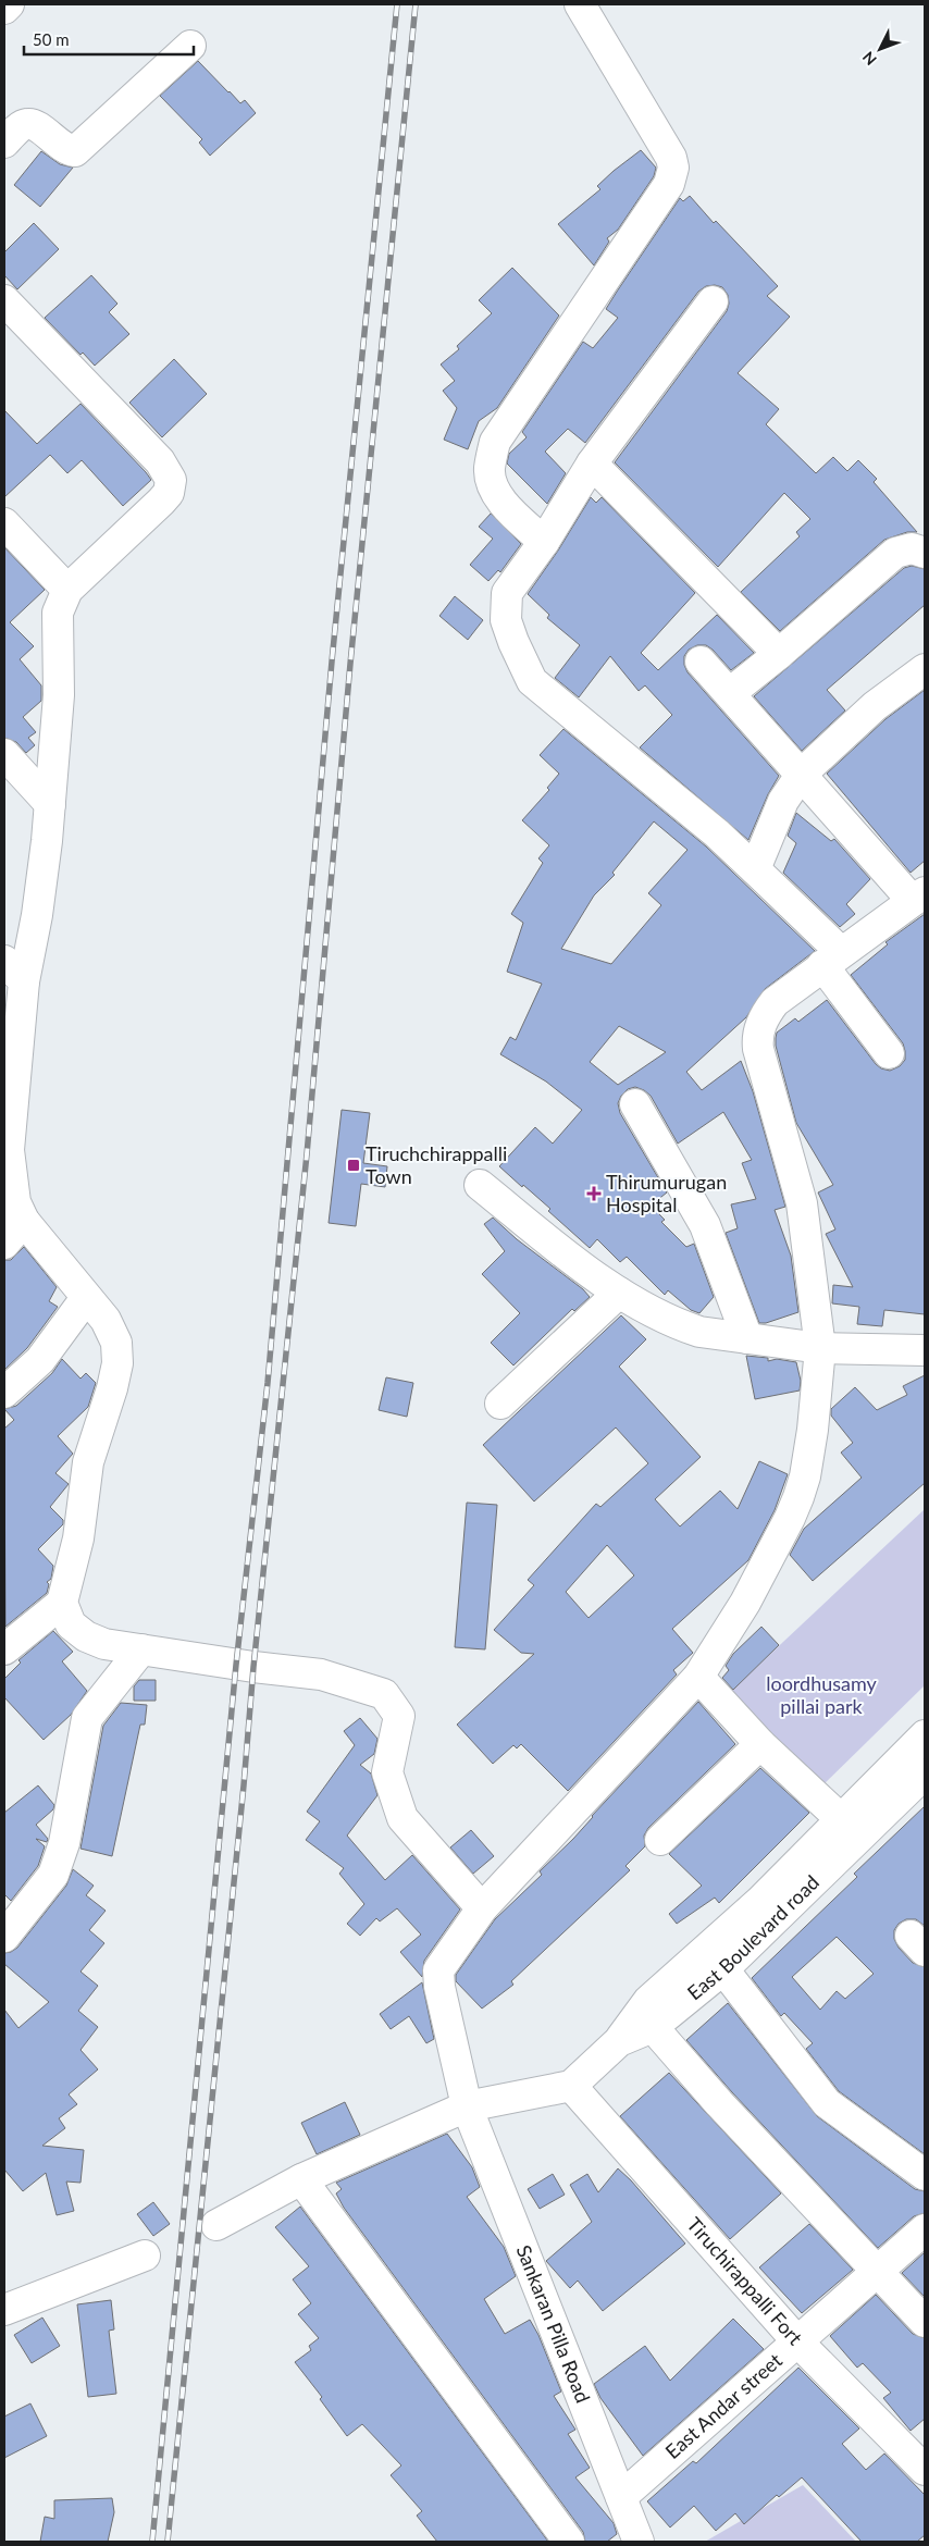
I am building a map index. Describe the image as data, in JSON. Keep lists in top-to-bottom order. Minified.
{"streets":{"street":["East Boulevard road","Tiruchirappalli Fort","Sankaran Pilla Road","East Andar street"]},"crossings":[["East Boulevard road","Tiruchirappalli Fort"],["Tiruchirappalli Fort","East Andar street"],["Sankaran Pilla Road","East Andar street"]],"parks":["loordhusamy pillai park"],"places":{"transit":["Tiruchchirappalli Town"],"health":["Thirumurugan Hospital"]},"scale_bar":"50 m","north":"bottom left"}
